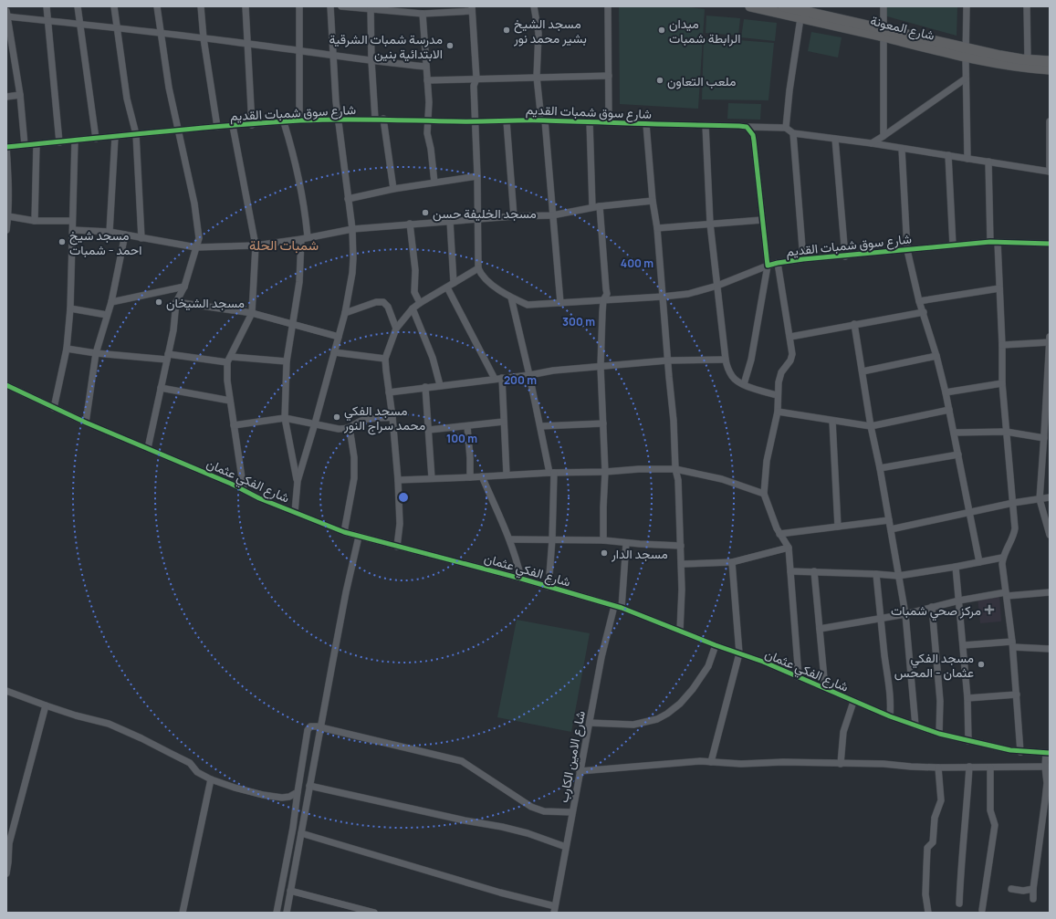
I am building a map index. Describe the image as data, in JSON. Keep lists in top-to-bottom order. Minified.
{"streets":{"highway":["شارع المعونة"],"street":["شارع سوق شمبات القديم","شارع الفكي عثمان","شارع الامين الكارب"]},"crossings":[["شارع الفكي عثمان","شارع الامين الكارب"]],"districts":["شمبات الحلة"],"places":{"other":["مسجد الشيخ بشير محمد نور","ميدان الرابطة شمبات","مدرسة شمبات الشرقية الابتدائية بنين","ملعب التعاون","مسجد الخليفة حسن","مسجد شيخ احمد - شمبات","مسجد الشيخان","مسجد الفكي محمد سراج النور","مسجد الدار","مسجد الفكي عثمان - المحس"],"health":["مركز صحي شمبات"]},"rings":["400 m","300 m","200 m","100 m"]}
